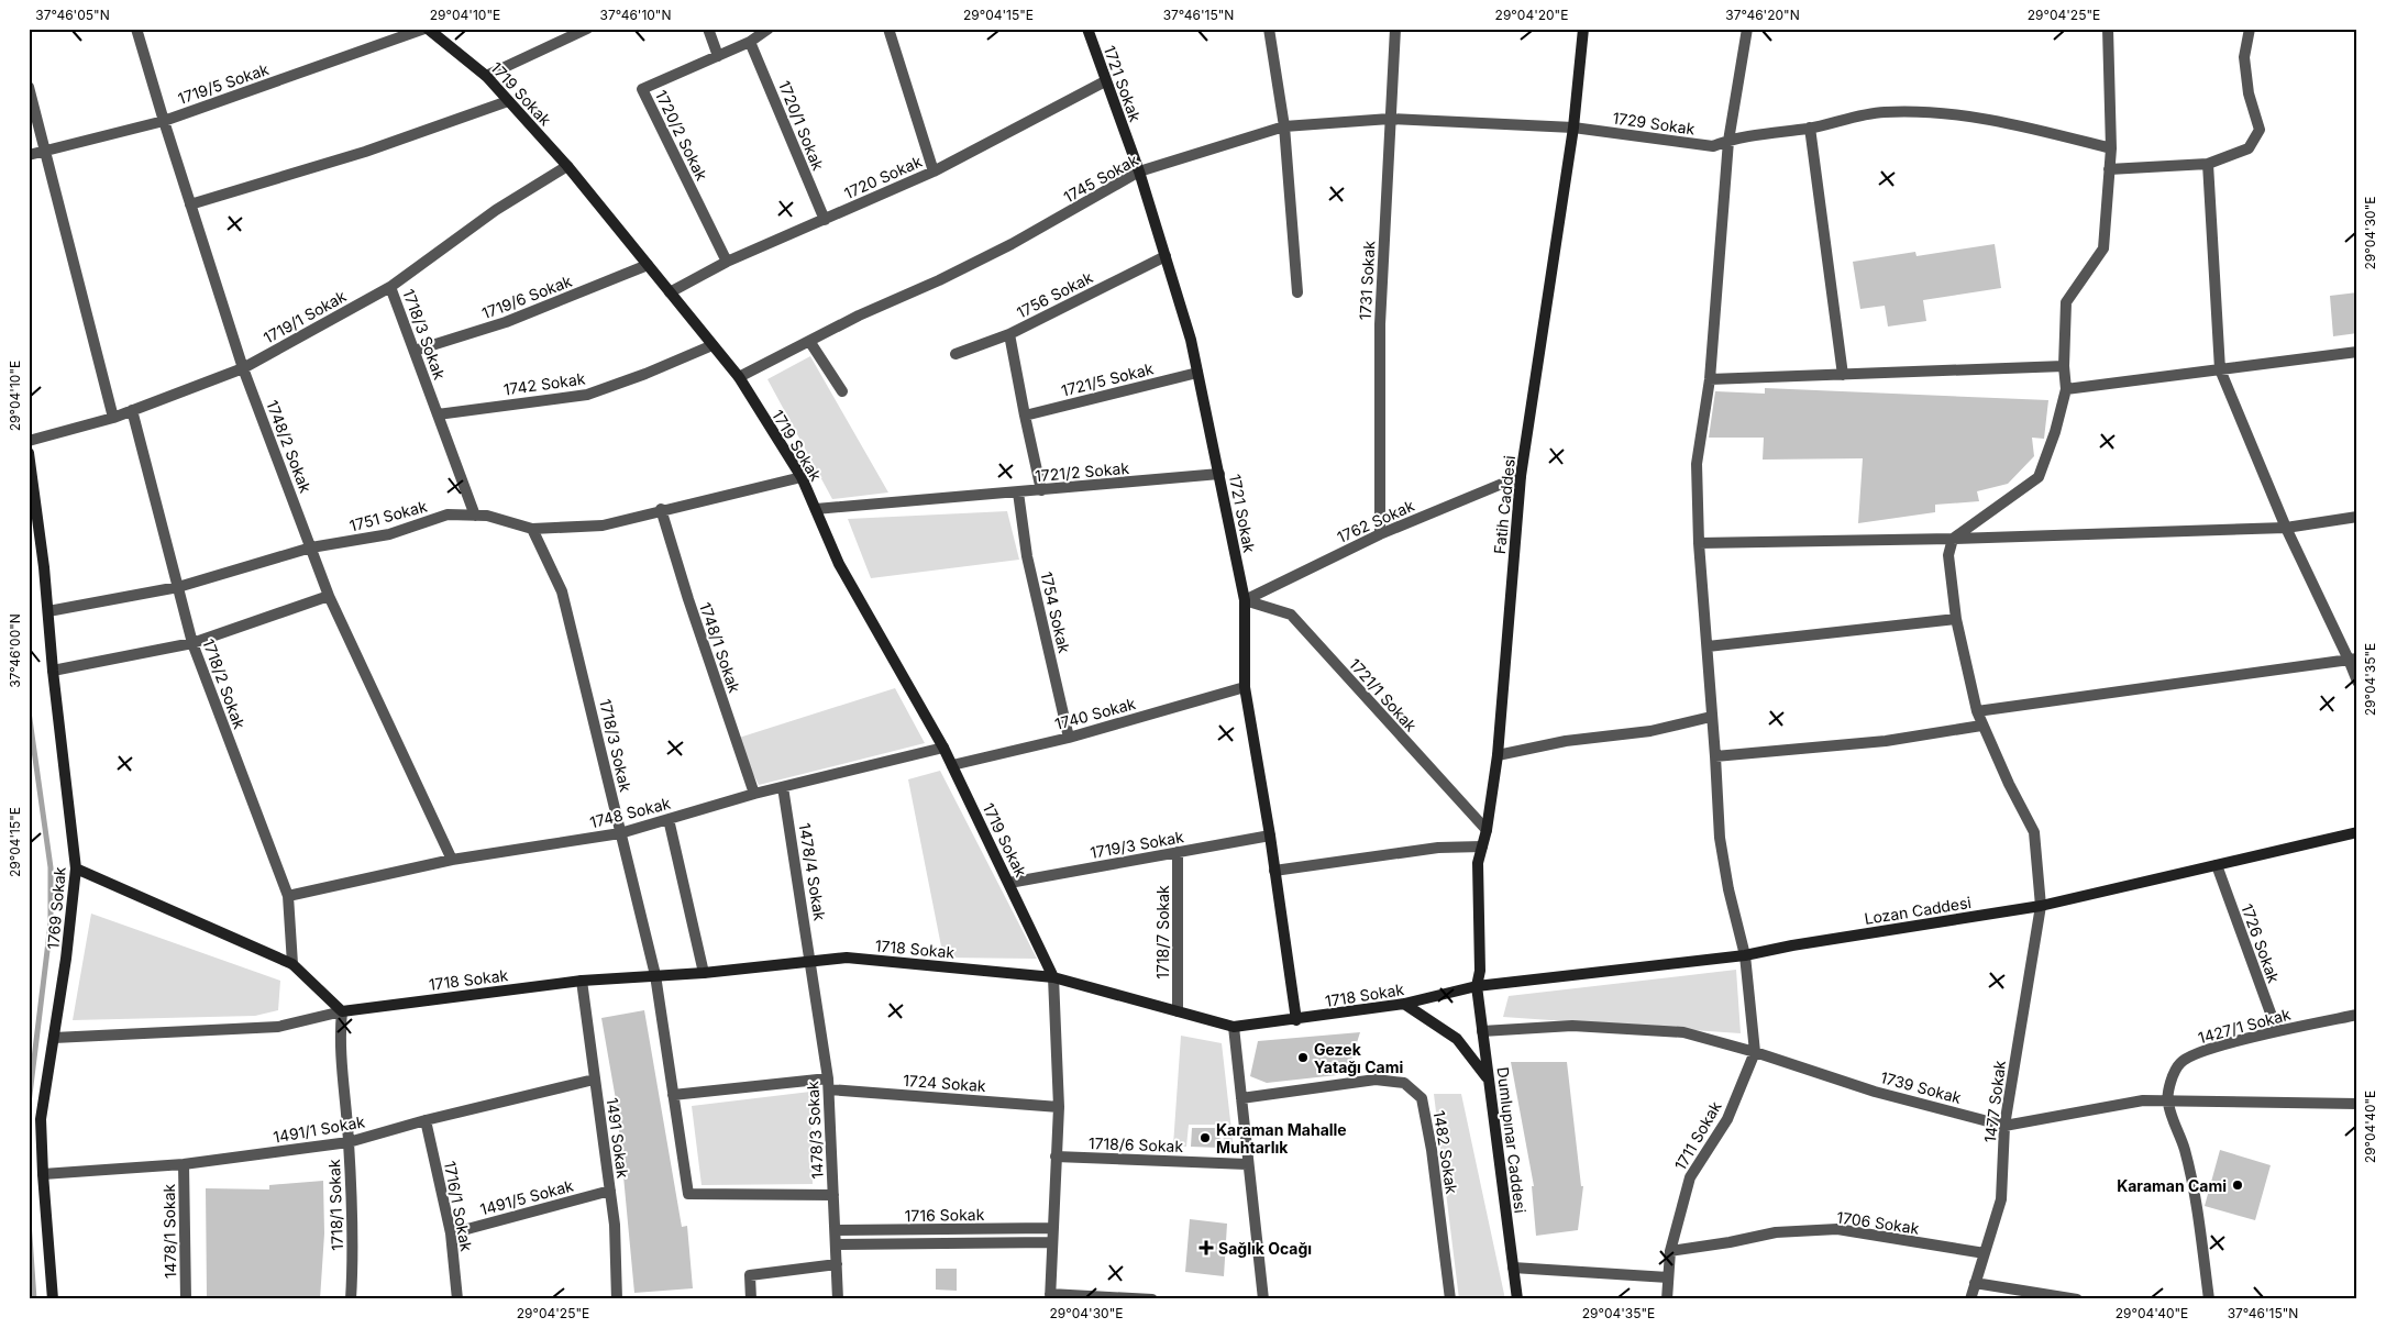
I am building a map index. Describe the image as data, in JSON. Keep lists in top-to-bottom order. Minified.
{"streets":{"main road":["1721 Sokak","1719 Sokak","Fatih Caddesi","1769 Sokak","Lozan Caddesi","1718 Sokak","Dumlupınar Caddesi"],"street":["1719/5 Sokak","1729 Sokak","1720/1 Sokak","1720/2 Sokak","1720 Sokak","1745 Sokak","1731 Sokak","1756 Sokak","1719/6 Sokak","1719/1 Sokak","1718/3 Sokak","1721/5 Sokak","1742 Sokak","1748/2 Sokak","1721/2 Sokak","1751 Sokak","1762 Sokak","1754 Sokak","1748/1 Sokak","1718/2 Sokak","1721/1 Sokak","1740 Sokak","1748 Sokak","1719/3 Sokak","1478/4 Sokak","1718/7 Sokak","1726 Sokak","1427/1 Sokak","1724 Sokak","1739 Sokak","1477 Sokak","1491/1 Sokak","1478/3 Sokak","1711 Sokak","1491 Sokak","1718/6 Sokak","1482 Sokak","1491/5 Sokak","1718/1 Sokak","1716/1 Sokak","1716 Sokak","1706 Sokak","1478/1 Sokak"]},"crossings":[["1719/5 Sokak","1719 Sokak"],["1719/5 Sokak","1748/2 Sokak"],["1721 Sokak","1720 Sokak"],["1721 Sokak","1745 Sokak"],["1721 Sokak","1756 Sokak"],["1721 Sokak","1721/5 Sokak"],["1721 Sokak","1721/2 Sokak"],["1721 Sokak","1762 Sokak"],["1721 Sokak","1721/1 Sokak"],["1721 Sokak","1740 Sokak"],["1721 Sokak","1719/3 Sokak"],["1721 Sokak","1718 Sokak"],["1719 Sokak","1720 Sokak"],["1719 Sokak","1745 Sokak"],["1719 Sokak","1719/6 Sokak"],["1719 Sokak","1719/1 Sokak"],["1719 Sokak","1742 Sokak"],["1719 Sokak","1721/2 Sokak"],["1719 Sokak","1751 Sokak"],["1719 Sokak","1740 Sokak"],["1719 Sokak","1748 Sokak"],["1719 Sokak","1719/3 Sokak"],["1719 Sokak","1718 Sokak"],["1729 Sokak","1745 Sokak"],["1729 Sokak","Fatih Caddesi"],["1729 Sokak","1711 Sokak"],["1720/1 Sokak","1720/2 Sokak"],["1720/1 Sokak","1720 Sokak"],["1720/2 Sokak","1720 Sokak"],["1745 Sokak","1731 Sokak"],["1745 Sokak","Fatih Caddesi"],["1731 Sokak","1762 Sokak"],["1719/6 Sokak","1718/3 Sokak"],["1719/1 Sokak","1718/3 Sokak"],["1719/1 Sokak","1748/2 Sokak"],["1719/1 Sokak","1718/2 Sokak"],["1718/3 Sokak","1742 Sokak"],["1718/3 Sokak","1751 Sokak"],["1718/3 Sokak","1748 Sokak"],["1718/3 Sokak","1718 Sokak"],["1718/3 Sokak","1724 Sokak"],["1718/3 Sokak","1478/3 Sokak"],["1748/2 Sokak","1751 Sokak"],["1748/2 Sokak","1748 Sokak"],["1721/2 Sokak","1754 Sokak"],["Fatih Caddesi","1762 Sokak"],["Fatih Caddesi","1721/1 Sokak"],["Fatih Caddesi","Lozan Caddesi"],["Fatih Caddesi","1718 Sokak"],["Fatih Caddesi","Dumlupınar Caddesi"],["1751 Sokak","1748/1 Sokak"],["1751 Sokak","1718/2 Sokak"],["1751 Sokak","1769 Sokak"],["1762 Sokak","1721/1 Sokak"],["1754 Sokak","1740 Sokak"],["1748/1 Sokak","1748 Sokak"],["1718/2 Sokak","1748 Sokak"],["1748 Sokak","1478/4 Sokak"],["1719/3 Sokak","1718/7 Sokak"],["1478/4 Sokak","1718 Sokak"],["1478/4 Sokak","1478/3 Sokak"],["1769 Sokak","1718 Sokak"],["1769 Sokak","1491/1 Sokak"],["Lozan Caddesi","1726 Sokak"],["Lozan Caddesi","1718 Sokak"],["Lozan Caddesi","1477 Sokak"],["Lozan Caddesi","1711 Sokak"],["Lozan Caddesi","Dumlupınar Caddesi"],["1718/7 Sokak","1718 Sokak"],["1726 Sokak","1427/1 Sokak"],["1718 Sokak","1478/3 Sokak"],["1718 Sokak","1491 Sokak"],["1718 Sokak","Dumlupınar Caddesi"],["1718 Sokak","1718/1 Sokak"],["1427/1 Sokak","1739 Sokak"],["1724 Sokak","1478/3 Sokak"],["1739 Sokak","1477 Sokak"],["1739 Sokak","1711 Sokak"],["1739 Sokak","Dumlupınar Caddesi"],["1477 Sokak","1706 Sokak"],["1491/1 Sokak","1491 Sokak"],["1491/1 Sokak","1718/1 Sokak"],["1491/1 Sokak","1716/1 Sokak"],["1491/1 Sokak","1478/1 Sokak"],["1478/3 Sokak","1716 Sokak"],["1711 Sokak","1706 Sokak"],["1491 Sokak","1491/5 Sokak"],["1491/5 Sokak","1716/1 Sokak"]],"places":{"other":["Gezek Yatağı Cami","Karaman Mahalle Muhtarlık","Karaman Cami"],"health":["Sağlık Ocağı"]},"coordinates":["37°46'05\"N","29°04'10\"E","37°46'10\"N","29°04'15\"E","37°46'15\"N","29°04'20\"E","37°46'20\"N","29°04'25\"E","29°04'30\"E","37°46'00\"N","29°04'35\"E","29°04'40\"E"]}
